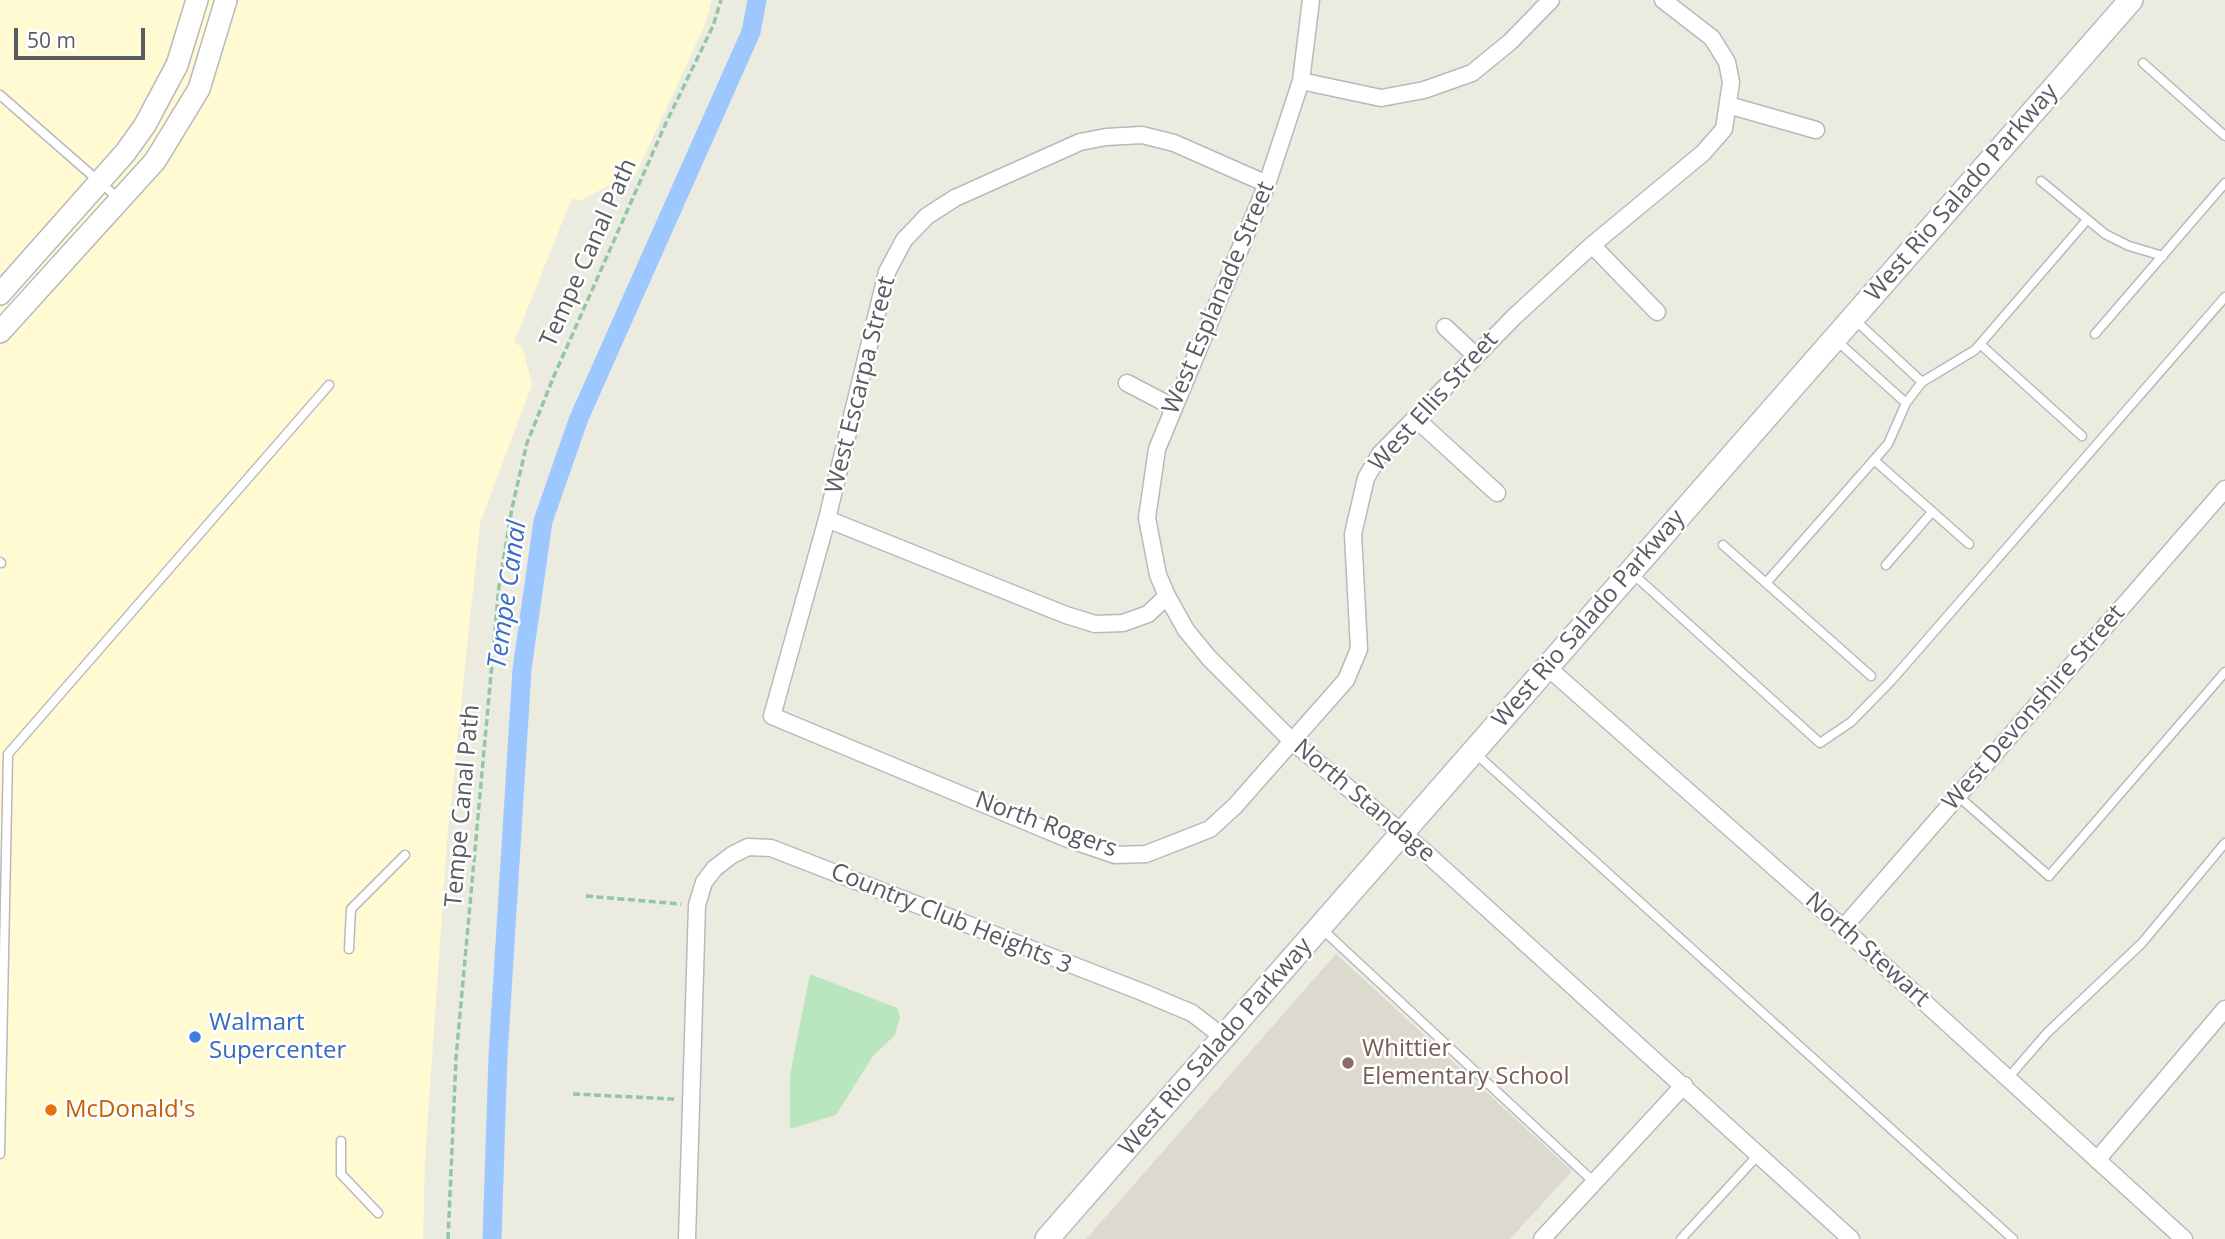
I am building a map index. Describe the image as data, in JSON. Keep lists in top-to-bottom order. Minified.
{"streets":{"main road":["West Rio Salado Parkway"],"street":["West Esplanade Street","West Escarpa Street","West Ellis Street","West Devonshire Street","North Standage","North Rogers","Country Club Heights 3","North Stewart"],"path":["Tempe Canal Path"]},"crossings":[["West Rio Salado Parkway","North Standage"],["West Rio Salado Parkway","Country Club Heights 3"],["West Rio Salado Parkway","North Stewart"],["West Esplanade Street","West Escarpa Street"],["West Esplanade Street","North Standage"],["West Escarpa Street","North Rogers"],["West Ellis Street","North Standage"],["West Ellis Street","North Rogers"],["West Devonshire Street","North Stewart"],["North Standage","North Rogers"]],"water":["Tempe Canal"],"places":["Walmart Supercenter","Whittier Elementary School","McDonald's"],"scale_bar":"50 m"}
